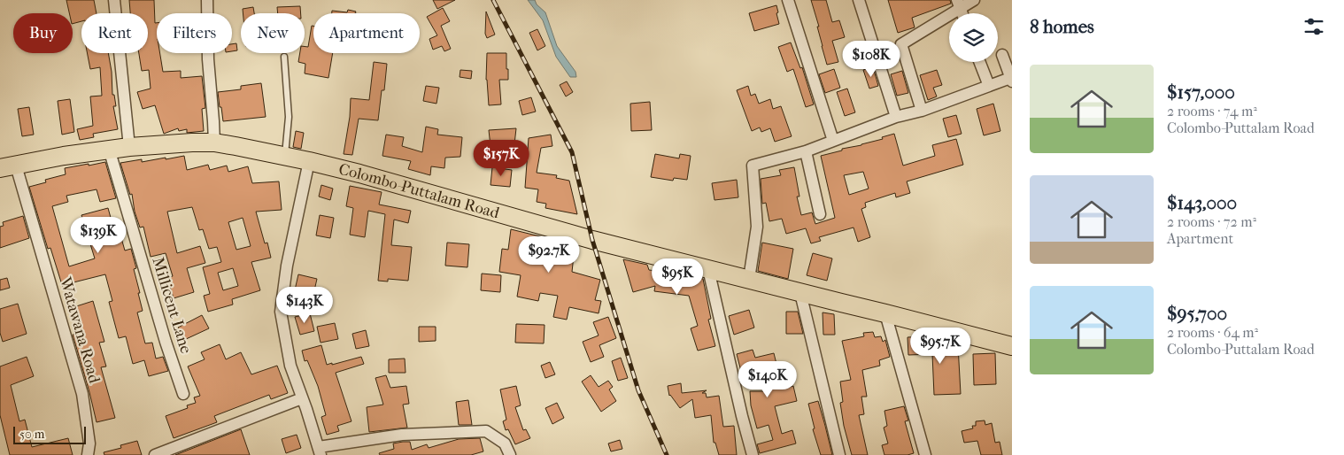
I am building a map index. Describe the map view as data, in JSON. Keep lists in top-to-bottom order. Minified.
{"streets":{"highway":["Colombo-Puttalam Road"],"street":["Millicent Lane","Watawana Road"]},"crossings":[["Colombo-Puttalam Road","Millicent Lane"],["Colombo-Puttalam Road","Watawana Road"]],"scale_bar":"50 m","page":{"heading":"8 homes","chip":["Buy","Rent","Filters","New","Apartment"],"price":["$108K","$157K","$139K","$92.7K","$95K","$143K","$95.7K","$140K"],"list":[{"name":"$157,000","note":"2 rooms · 74 m² · Colombo-Puttalam Road"},{"name":"$143,000","note":"2 rooms · 72 m² · Apartment"},{"name":"$95,700","note":"2 rooms · 64 m² · Colombo-Puttalam Road"}],"scale":"50 m"}}
